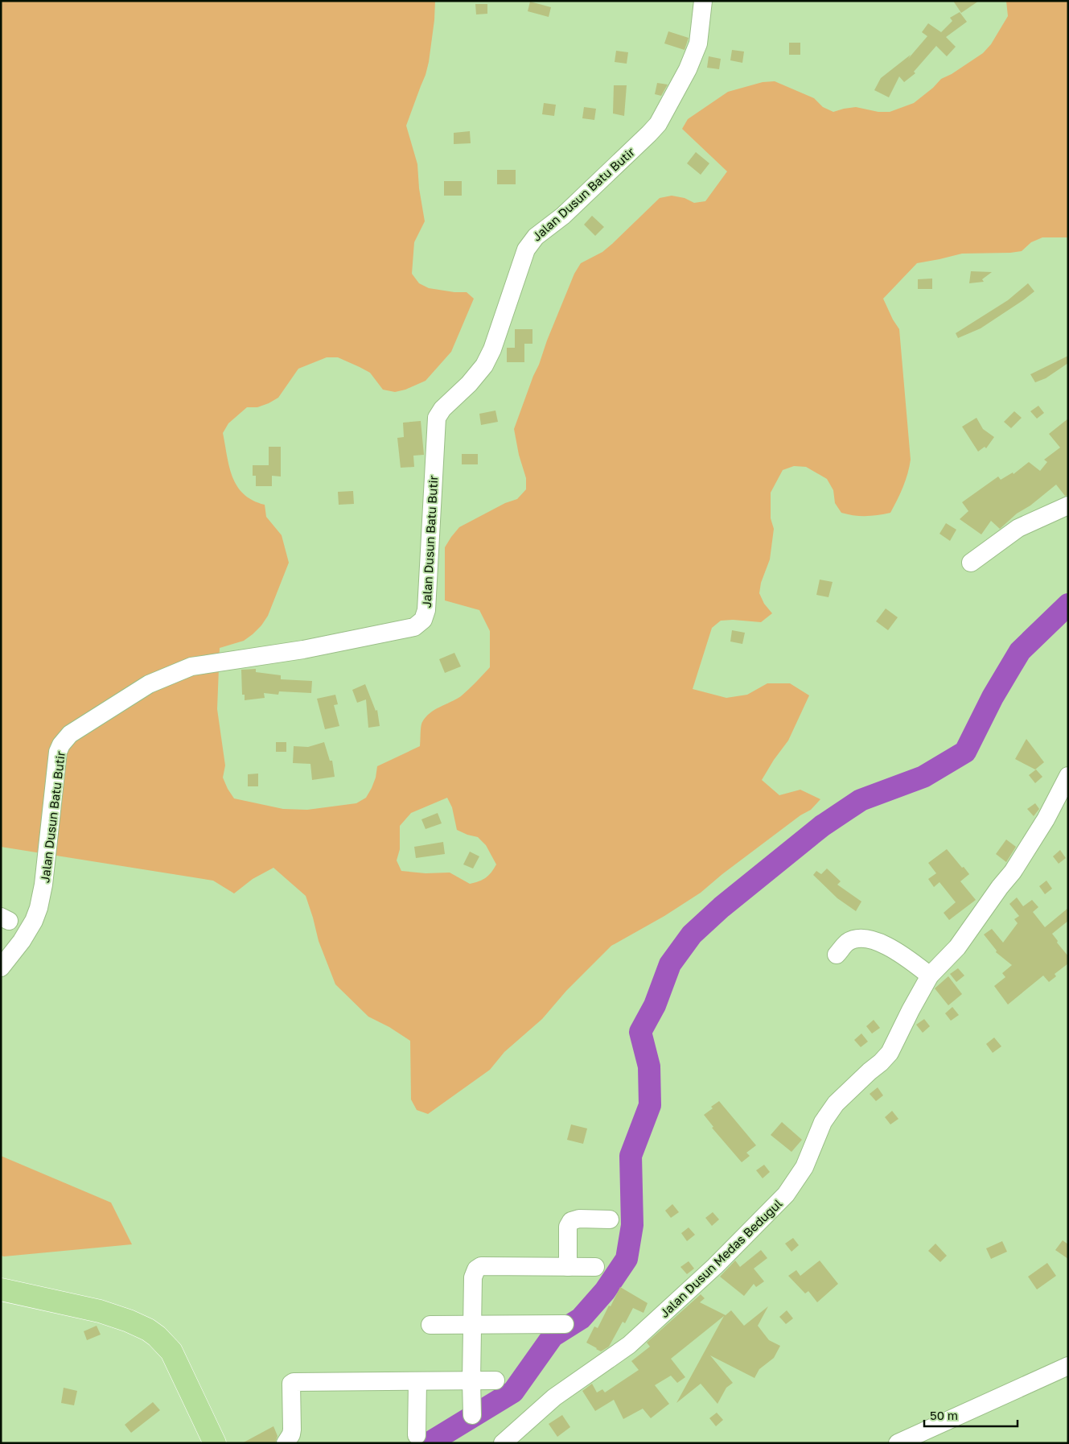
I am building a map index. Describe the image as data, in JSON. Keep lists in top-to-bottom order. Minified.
{"streets":{"street":["Jalan Dusun Batu Butir","Jalan Dusun Medas Bedugul"]},"scale_bar":"50 m"}
